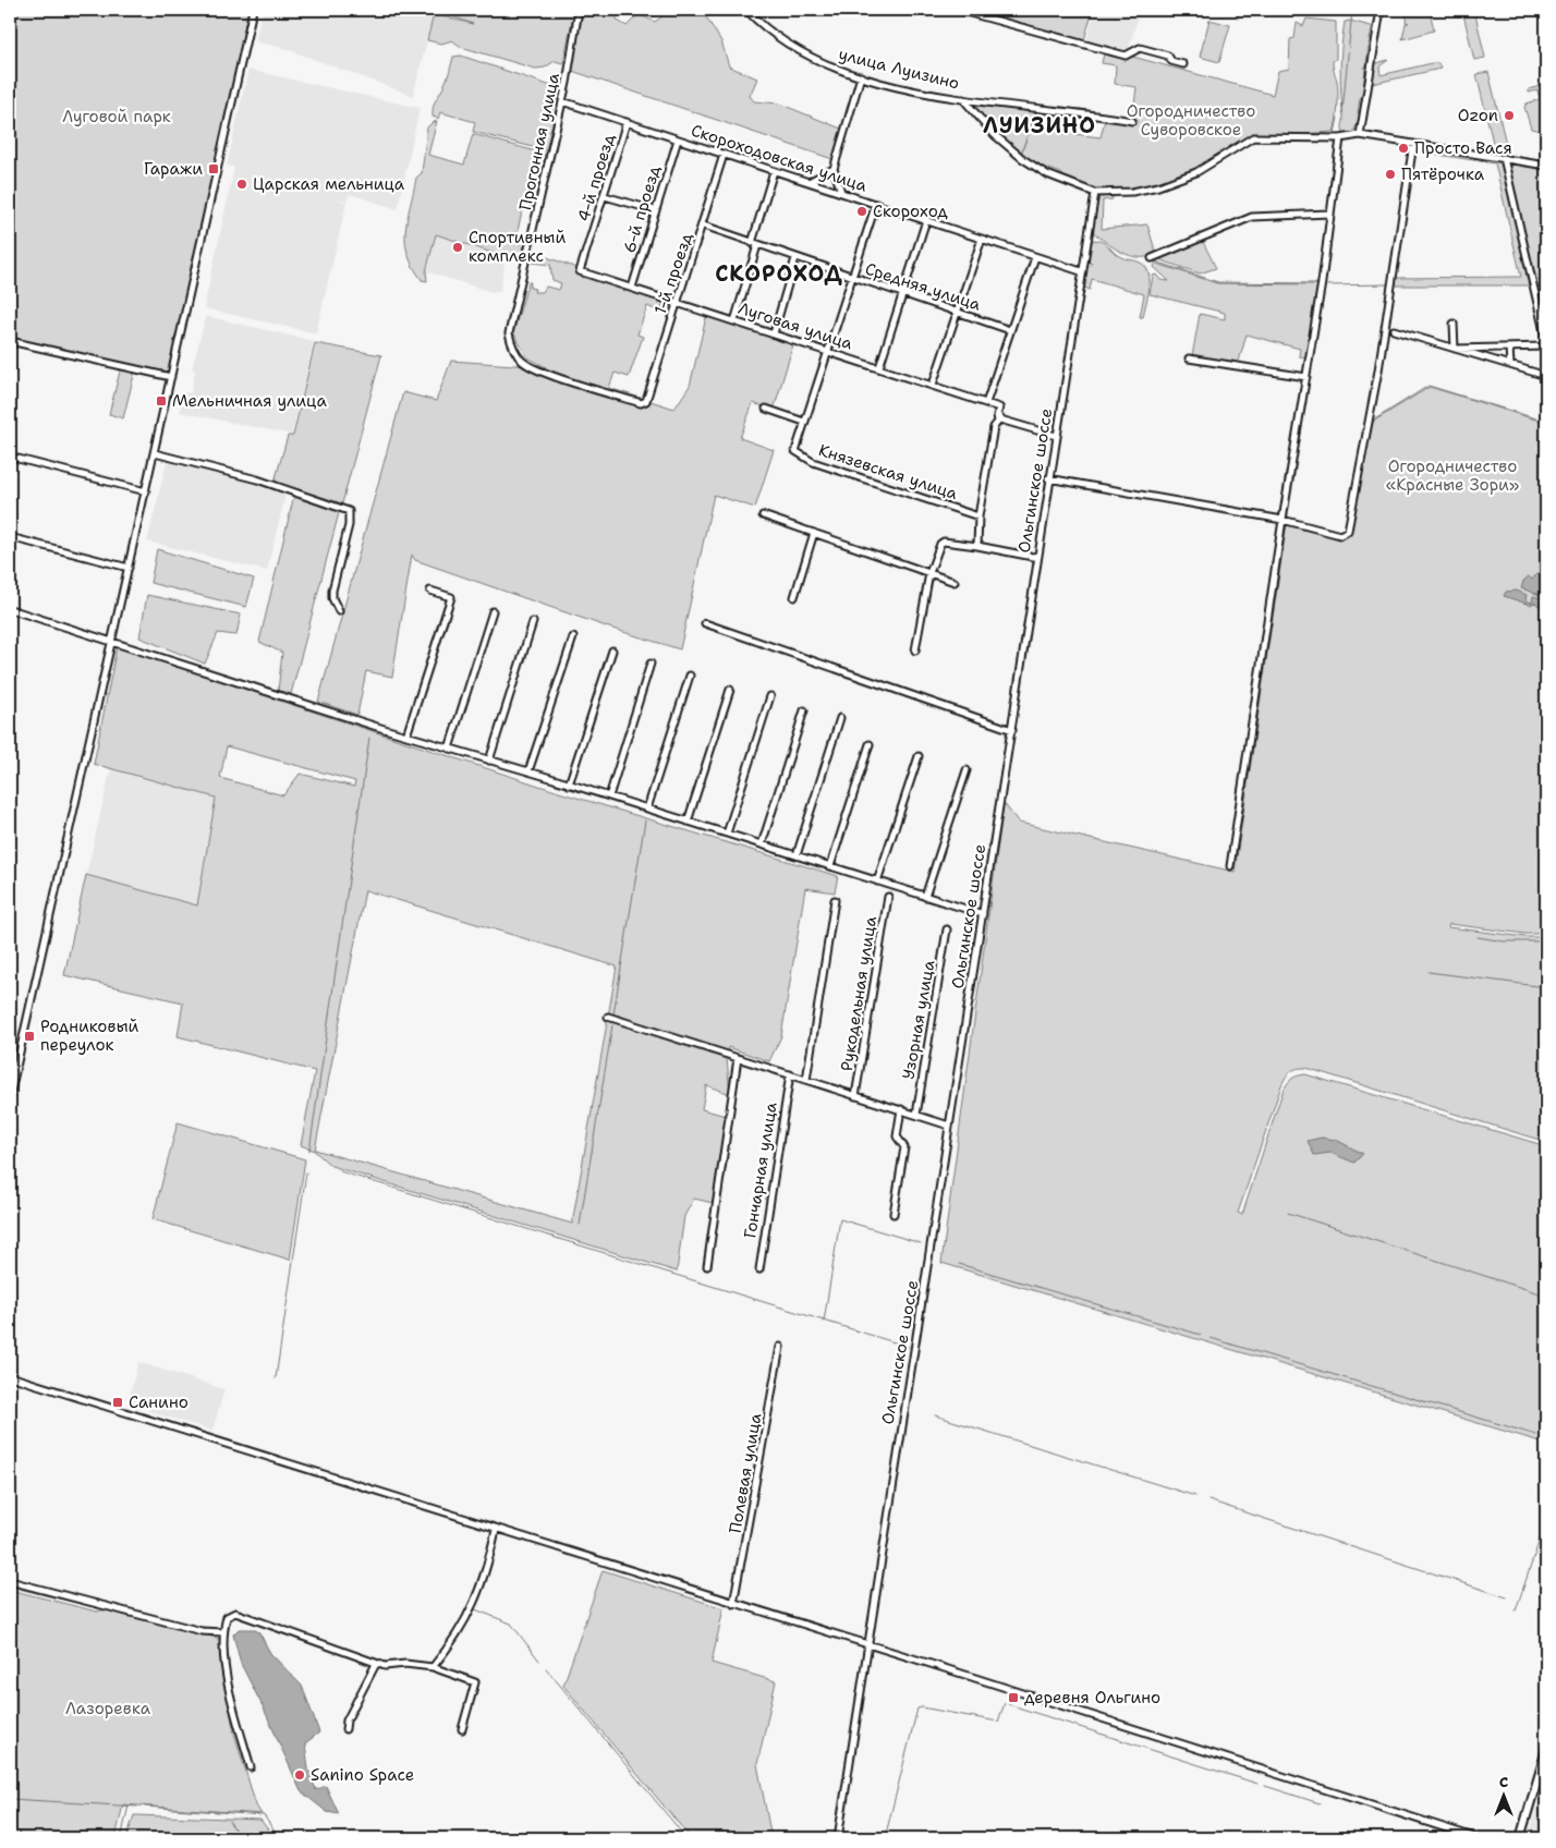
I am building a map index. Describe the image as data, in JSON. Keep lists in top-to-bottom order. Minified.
{"streets":{"street":["улица Луизино","Прогонная улица","Скороходовская улица","4-й проезд","6-й проезд","1-й проезд","Средняя улица","Луговая улица","Князевская улица","Ольгинское шоссе","Рукодельная улица","Узорная улица","Гончарная улица","Полевая улица"]},"crossings":[["улица Луизино","Ольгинское шоссе"],["Прогонная улица","Скороходовская улица"],["Прогонная улица","1-й проезд"],["Скороходовская улица","4-й проезд"],["Скороходовская улица","6-й проезд"],["Скороходовская улица","1-й проезд"],["Скороходовская улица","Ольгинское шоссе"],["4-й проезд","Луговая улица"],["6-й проезд","Луговая улица"],["1-й проезд","Средняя улица"],["1-й проезд","Луговая улица"],["Луговая улица","Ольгинское шоссе"]],"districts":["ЛУИЗИНО","СКОРОХОД"],"parks":["Огородничество Суворовское","Луговой парк","Огородничество «Красные Зори»","Лазоревка"],"places":{"other":["Ozon","Просто Вася","Пятёрочка","Царская мельница","Скороход","Спортивный комплекс","Sanino Space"],"transit":["Гаражи","Мельничная улица","Родниковый переулок","Санино","деревня Ольгино"]},"north":"top"}
